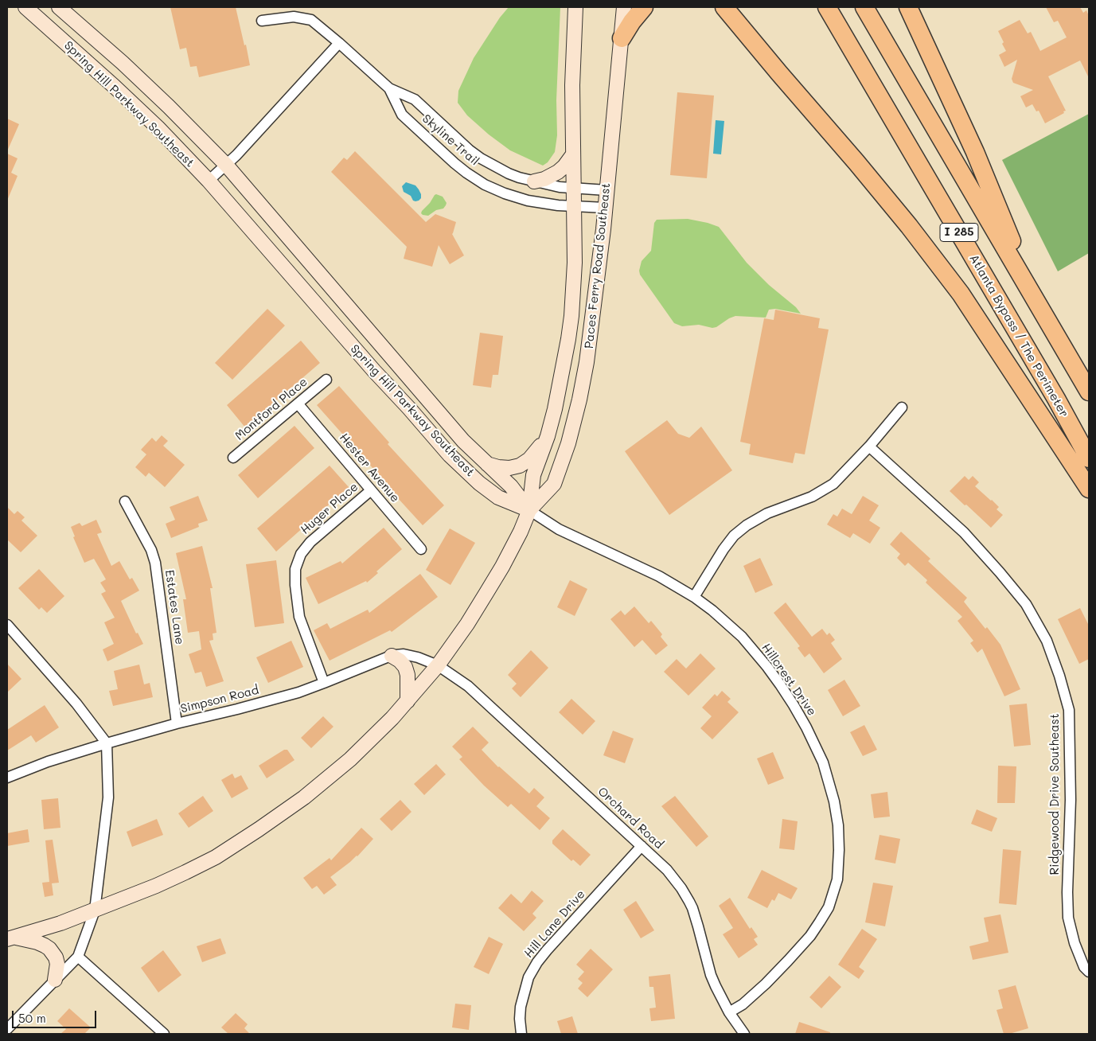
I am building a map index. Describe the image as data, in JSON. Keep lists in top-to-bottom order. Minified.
{"streets":{"highway":["I 285","Atlanta Bypass / The Perimeter"],"main road":["Spring Hill Parkway Southeast","Paces Ferry Road Southeast"],"street":["Skyline Trail","Montford Place","Hester Avenue","Huger Place","Estates Lane","Hillcrest Drive","Simpson Road","Ridgewood Drive Southeast","Orchard Road","Hill Lane Drive"]},"crossings":[["Spring Hill Parkway Southeast","Paces Ferry Road Southeast"],["Spring Hill Parkway Southeast","Hillcrest Drive"],["Skyline Trail","Paces Ferry Road Southeast"],["Paces Ferry Road Southeast","Hillcrest Drive"],["Paces Ferry Road Southeast","Simpson Road"],["Paces Ferry Road Southeast","Orchard Road"],["Montford Place","Hester Avenue"],["Hester Avenue","Huger Place"],["Huger Place","Simpson Road"],["Estates Lane","Simpson Road"],["Hillcrest Drive","Orchard Road"],["Simpson Road","Orchard Road"],["Orchard Road","Hill Lane Drive"]],"scale_bar":"50 m"}
